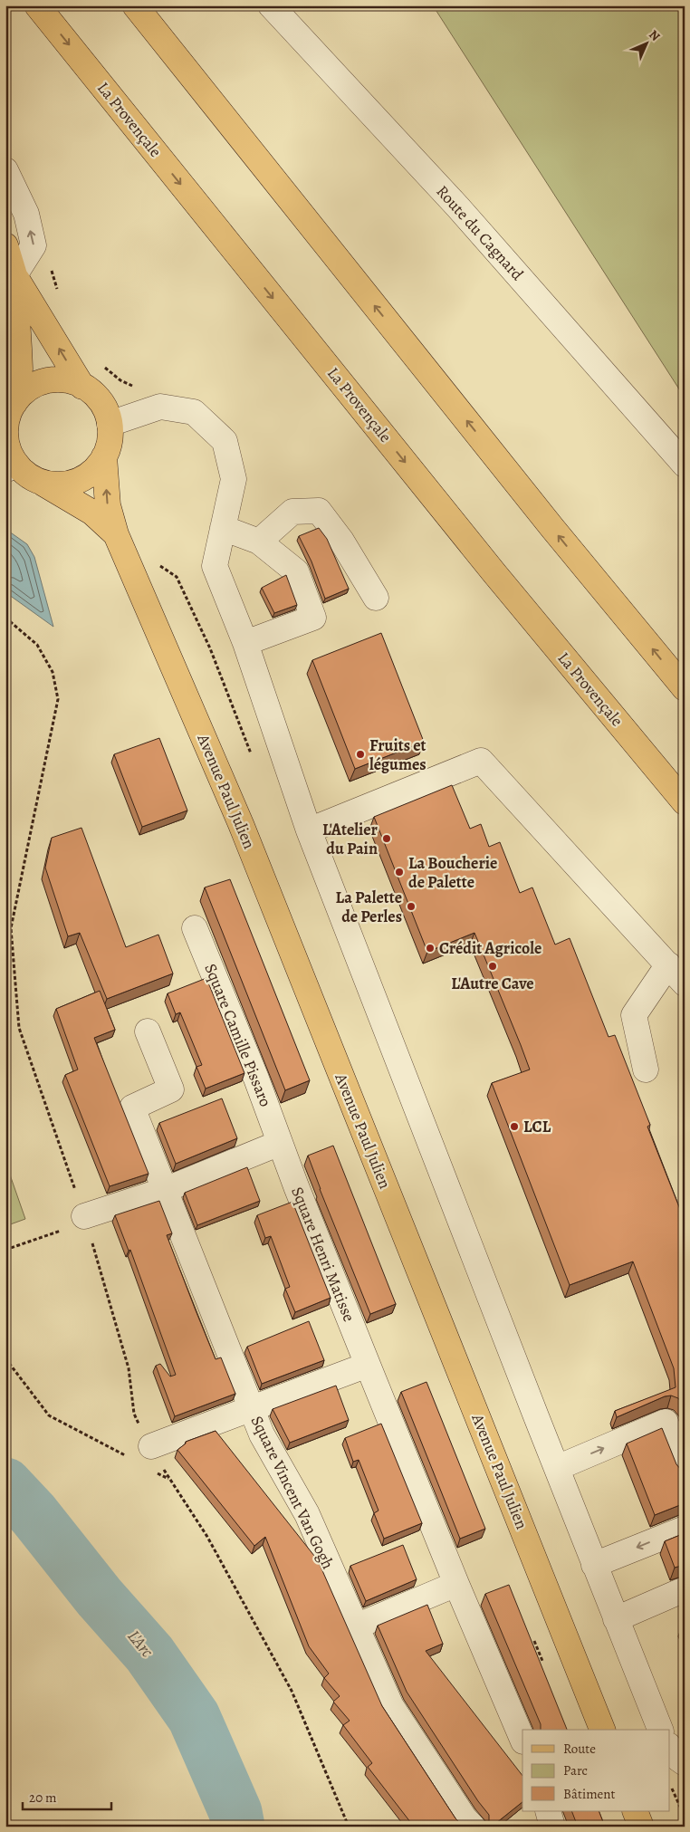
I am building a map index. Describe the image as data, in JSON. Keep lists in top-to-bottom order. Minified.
{"streets":{"main road":["La Provençale","Avenue Paul Julien"],"street":["Route du Cagnard","Square Camille Pissaro","Square Henri Matisse","Square Vincent Van Gogh"]},"crossings":[["Square Camille Pissaro","Square Henri Matisse"]],"water":["L'Arc"],"places":["Fruits et légumes","L'Atelier du Pain","La Boucherie de Palette","La Palette de Perles","Crédit Agricole","L'Autre Cave","LCL"],"legend":["Route","Parc","Bâtiment"],"scale_bar":"20 m","north":"top right"}
